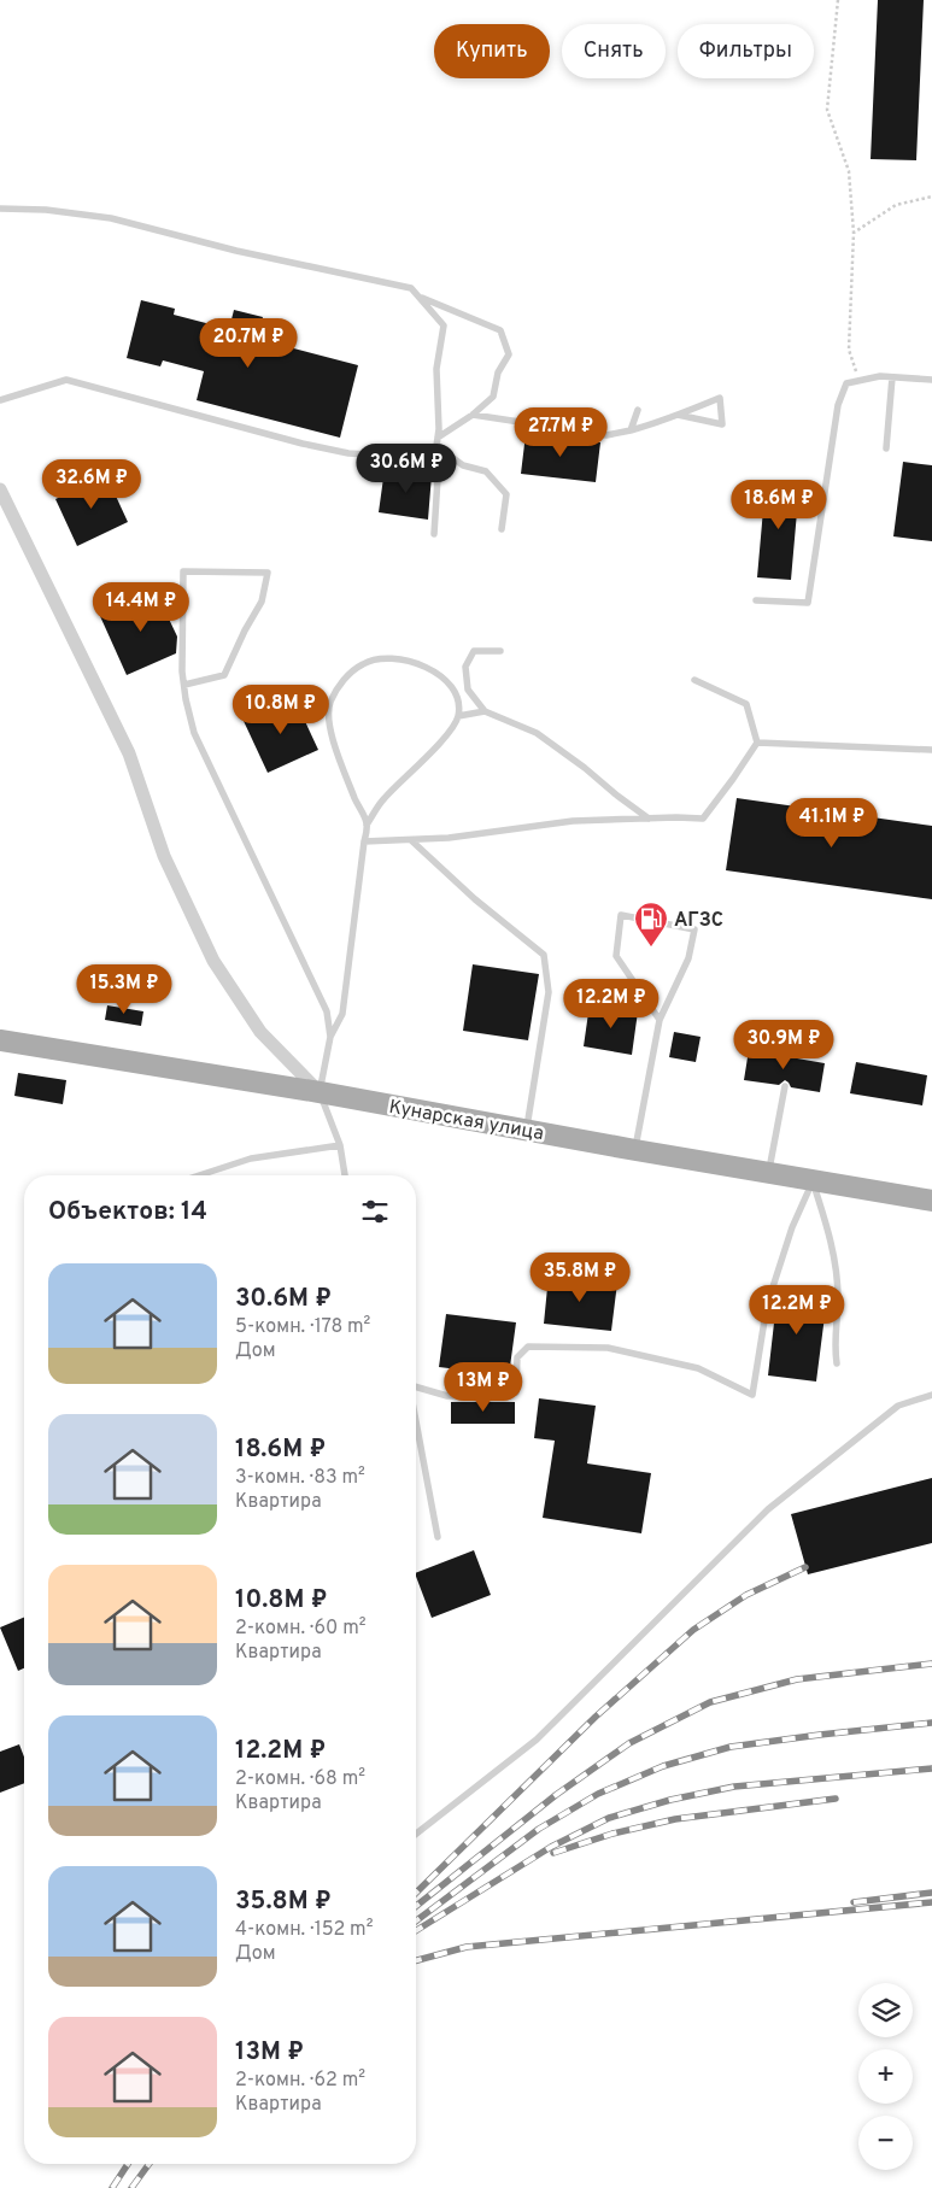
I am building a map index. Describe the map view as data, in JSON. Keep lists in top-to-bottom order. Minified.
{"streets":{"main road":["Кунарская улица"]},"places":{"fuel station":["АГЗС"]},"page":{"chip":["Купить","Снять","Фильтры"],"price":["20.7M ₽","27.7M ₽","30.6M ₽","32.6M ₽","18.6M ₽","14.4M ₽","10.8M ₽","41.1M ₽","15.3M ₽","12.2M ₽","30.9M ₽","35.8M ₽","12.2M ₽","13M ₽"],"heading":"Объектов: 14","list":[{"name":"30.6M ₽","note":"5-комн. · 178 m² · Дом"},{"name":"18.6M ₽","note":"3-комн. · 83 m² · Квартира"},{"name":"10.8M ₽","note":"2-комн. · 60 m² · Квартира"},{"name":"12.2M ₽","note":"2-комн. · 68 m² · Квартира"},{"name":"35.8M ₽","note":"4-комн. · 152 m² · Дом"},{"name":"13M ₽","note":"2-комн. · 62 m² · Квартира"}],"map_buttons":["+","−"]}}
